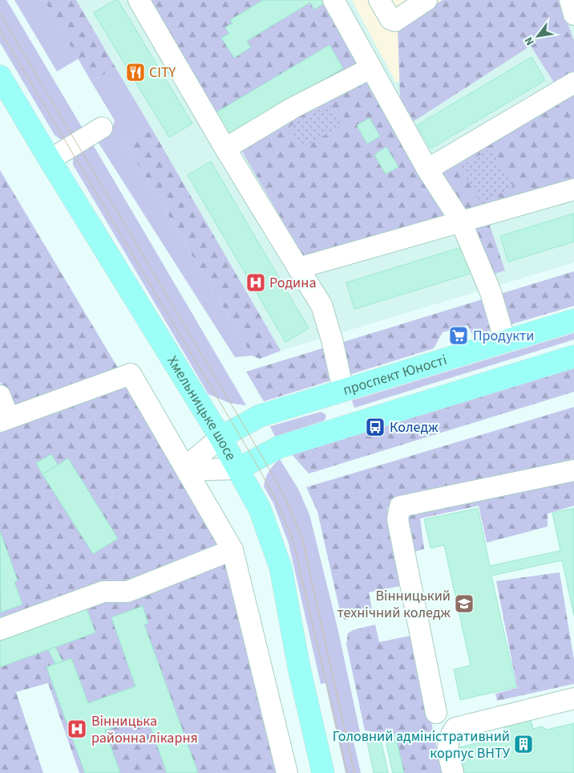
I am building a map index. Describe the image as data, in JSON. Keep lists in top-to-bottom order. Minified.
{"streets":{"main road":["проспект Юності","Хмельницьке шосе"]},"crossings":[["проспект Юності","Хмельницьке шосе"]],"places":{"restaurant":["CITY"],"hospital":["Родина","Вінницька районна лікарня"],"supermarket":["Продукти"],"bus stop":["Коледж"],"school or university":["Вінницький технічний коледж"],"building":["Головний адміністративний корпус ВНТУ"]},"north":"bottom left"}
